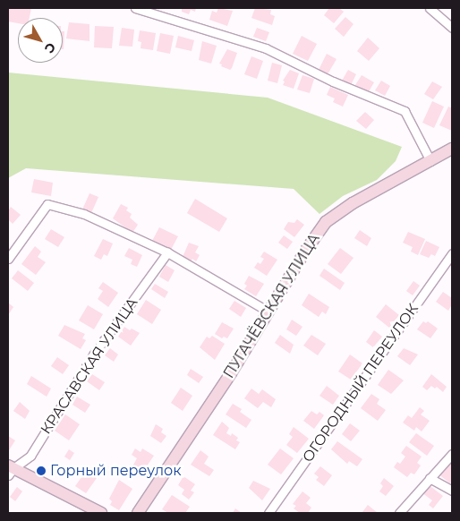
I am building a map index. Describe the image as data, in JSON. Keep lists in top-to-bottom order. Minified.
{"streets":{"main road":["ПУГАЧЁВСКАЯ УЛИЦА"],"street":["КРАСАВСКАЯ УЛИЦА","ОГОРОДНЫЙ ПЕРЕУЛОК"]},"places":["Горный переулок"],"north":"bottom right"}
